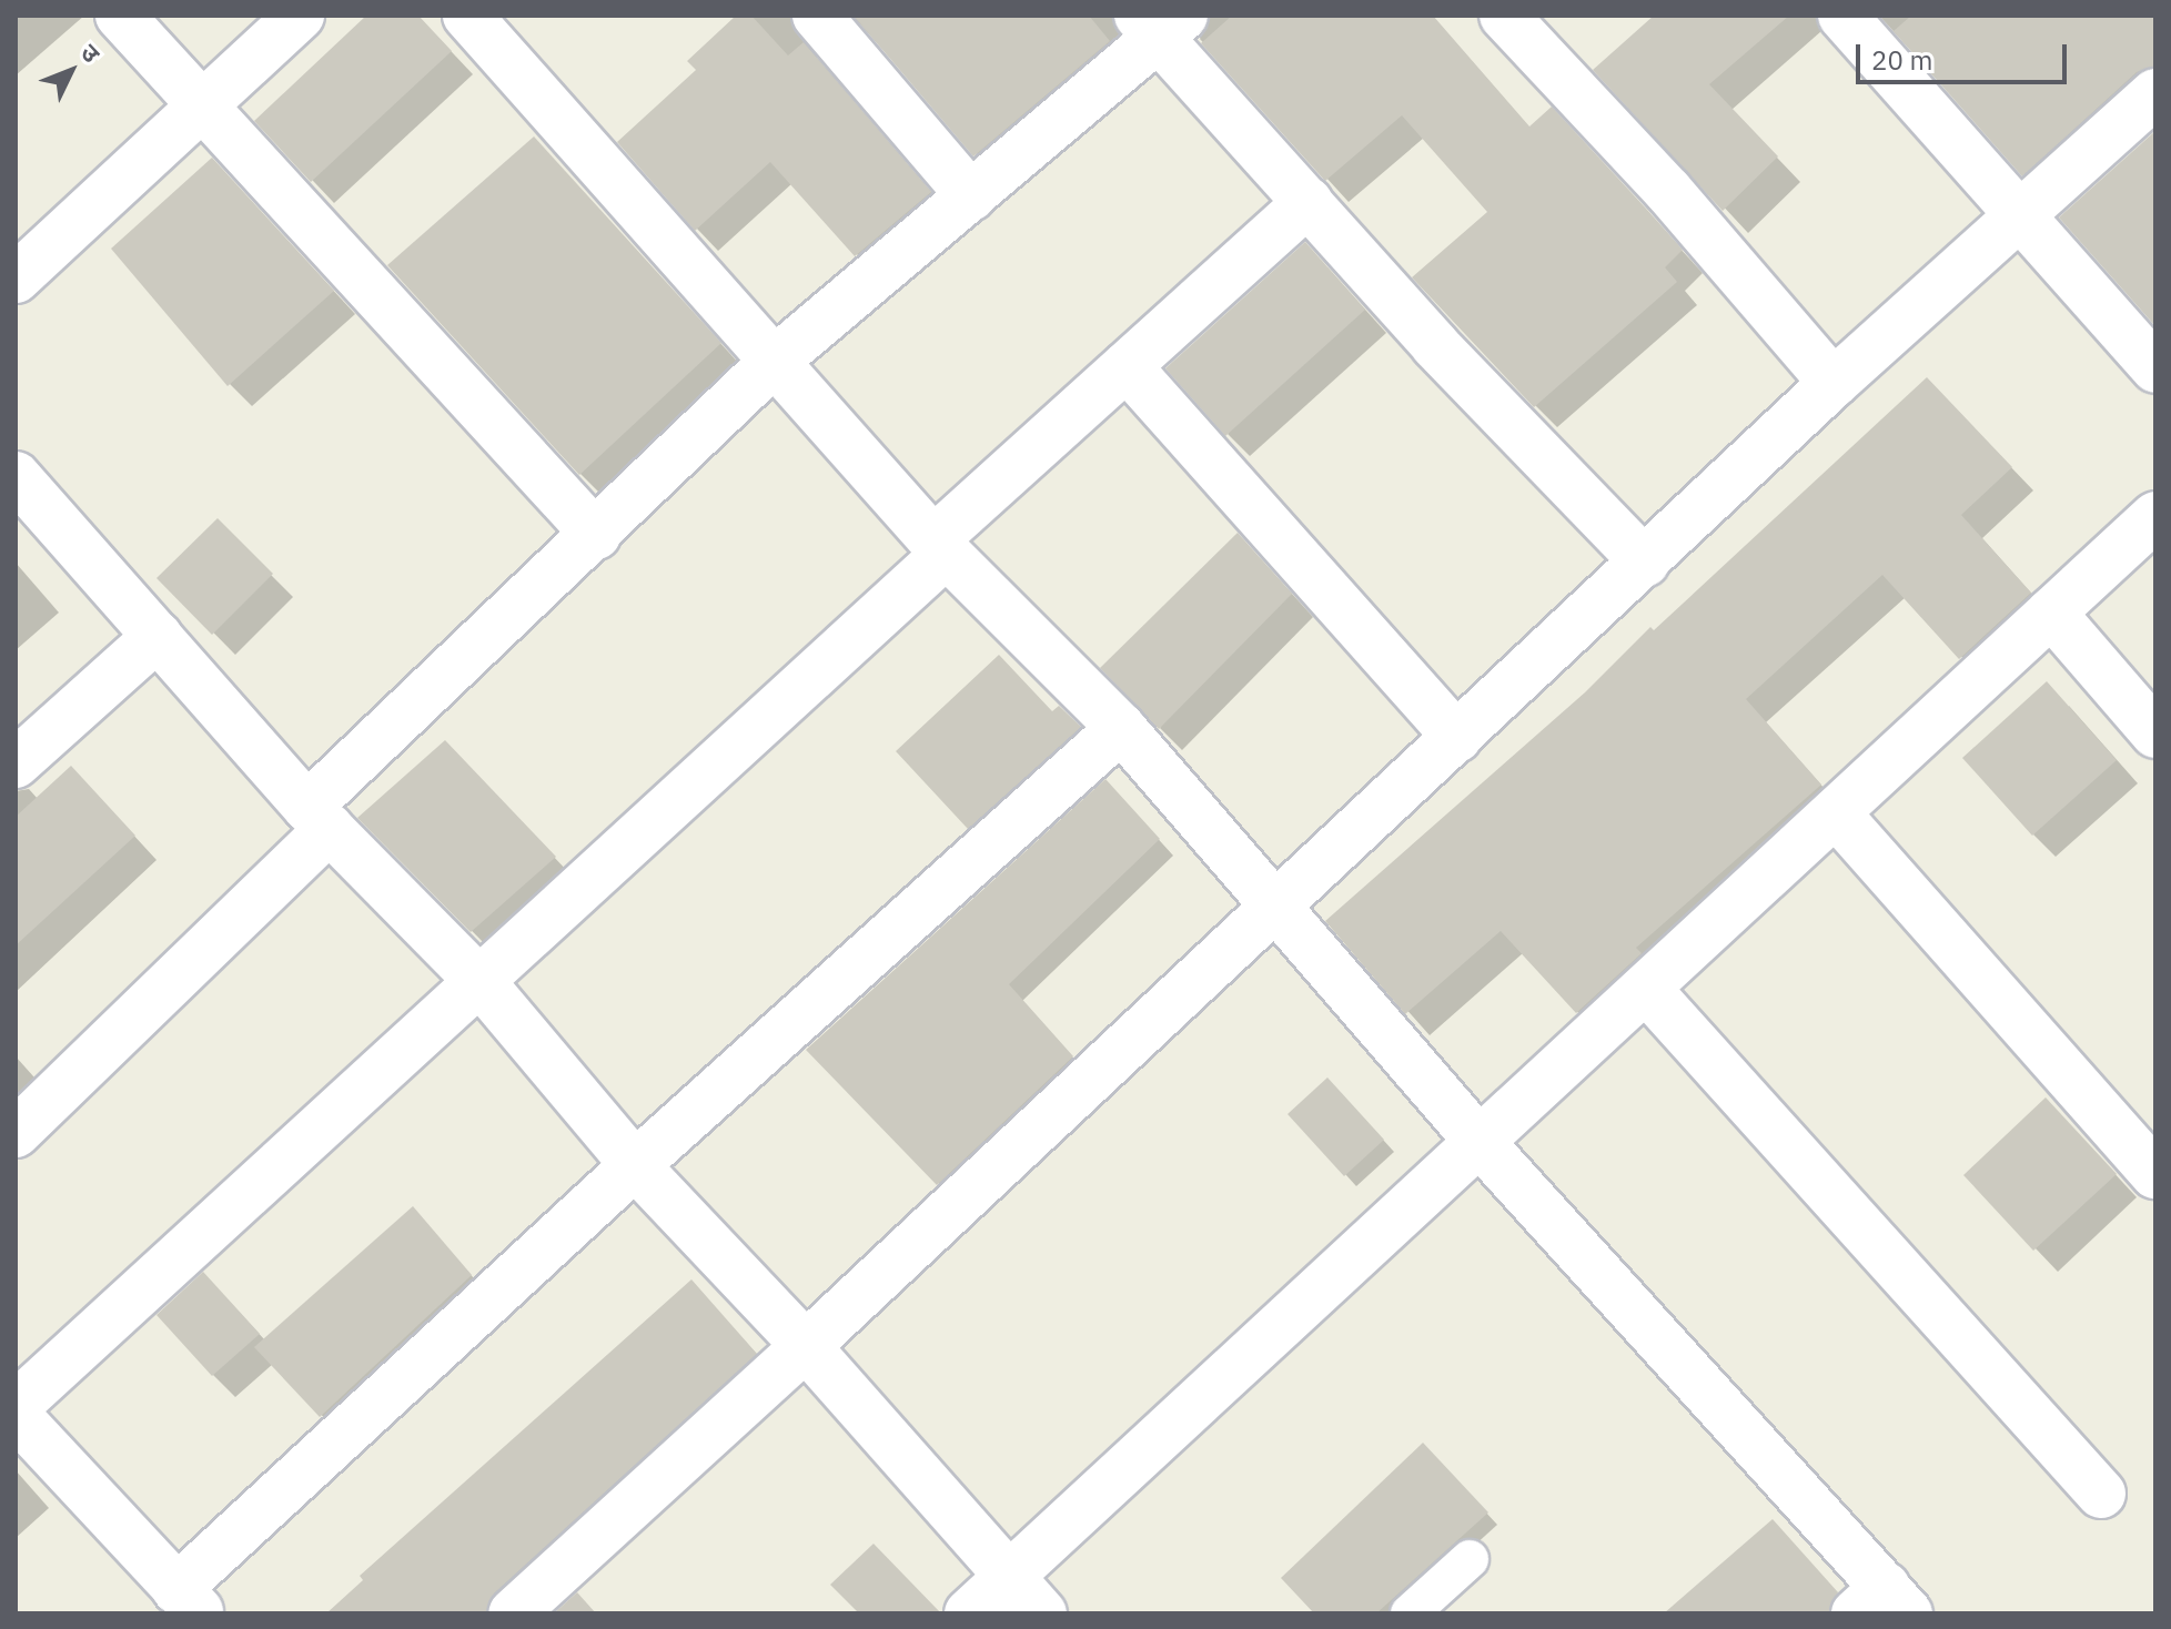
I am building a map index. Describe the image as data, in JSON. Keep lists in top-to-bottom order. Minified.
{"scale_bar":"20 m","north":"top right"}
